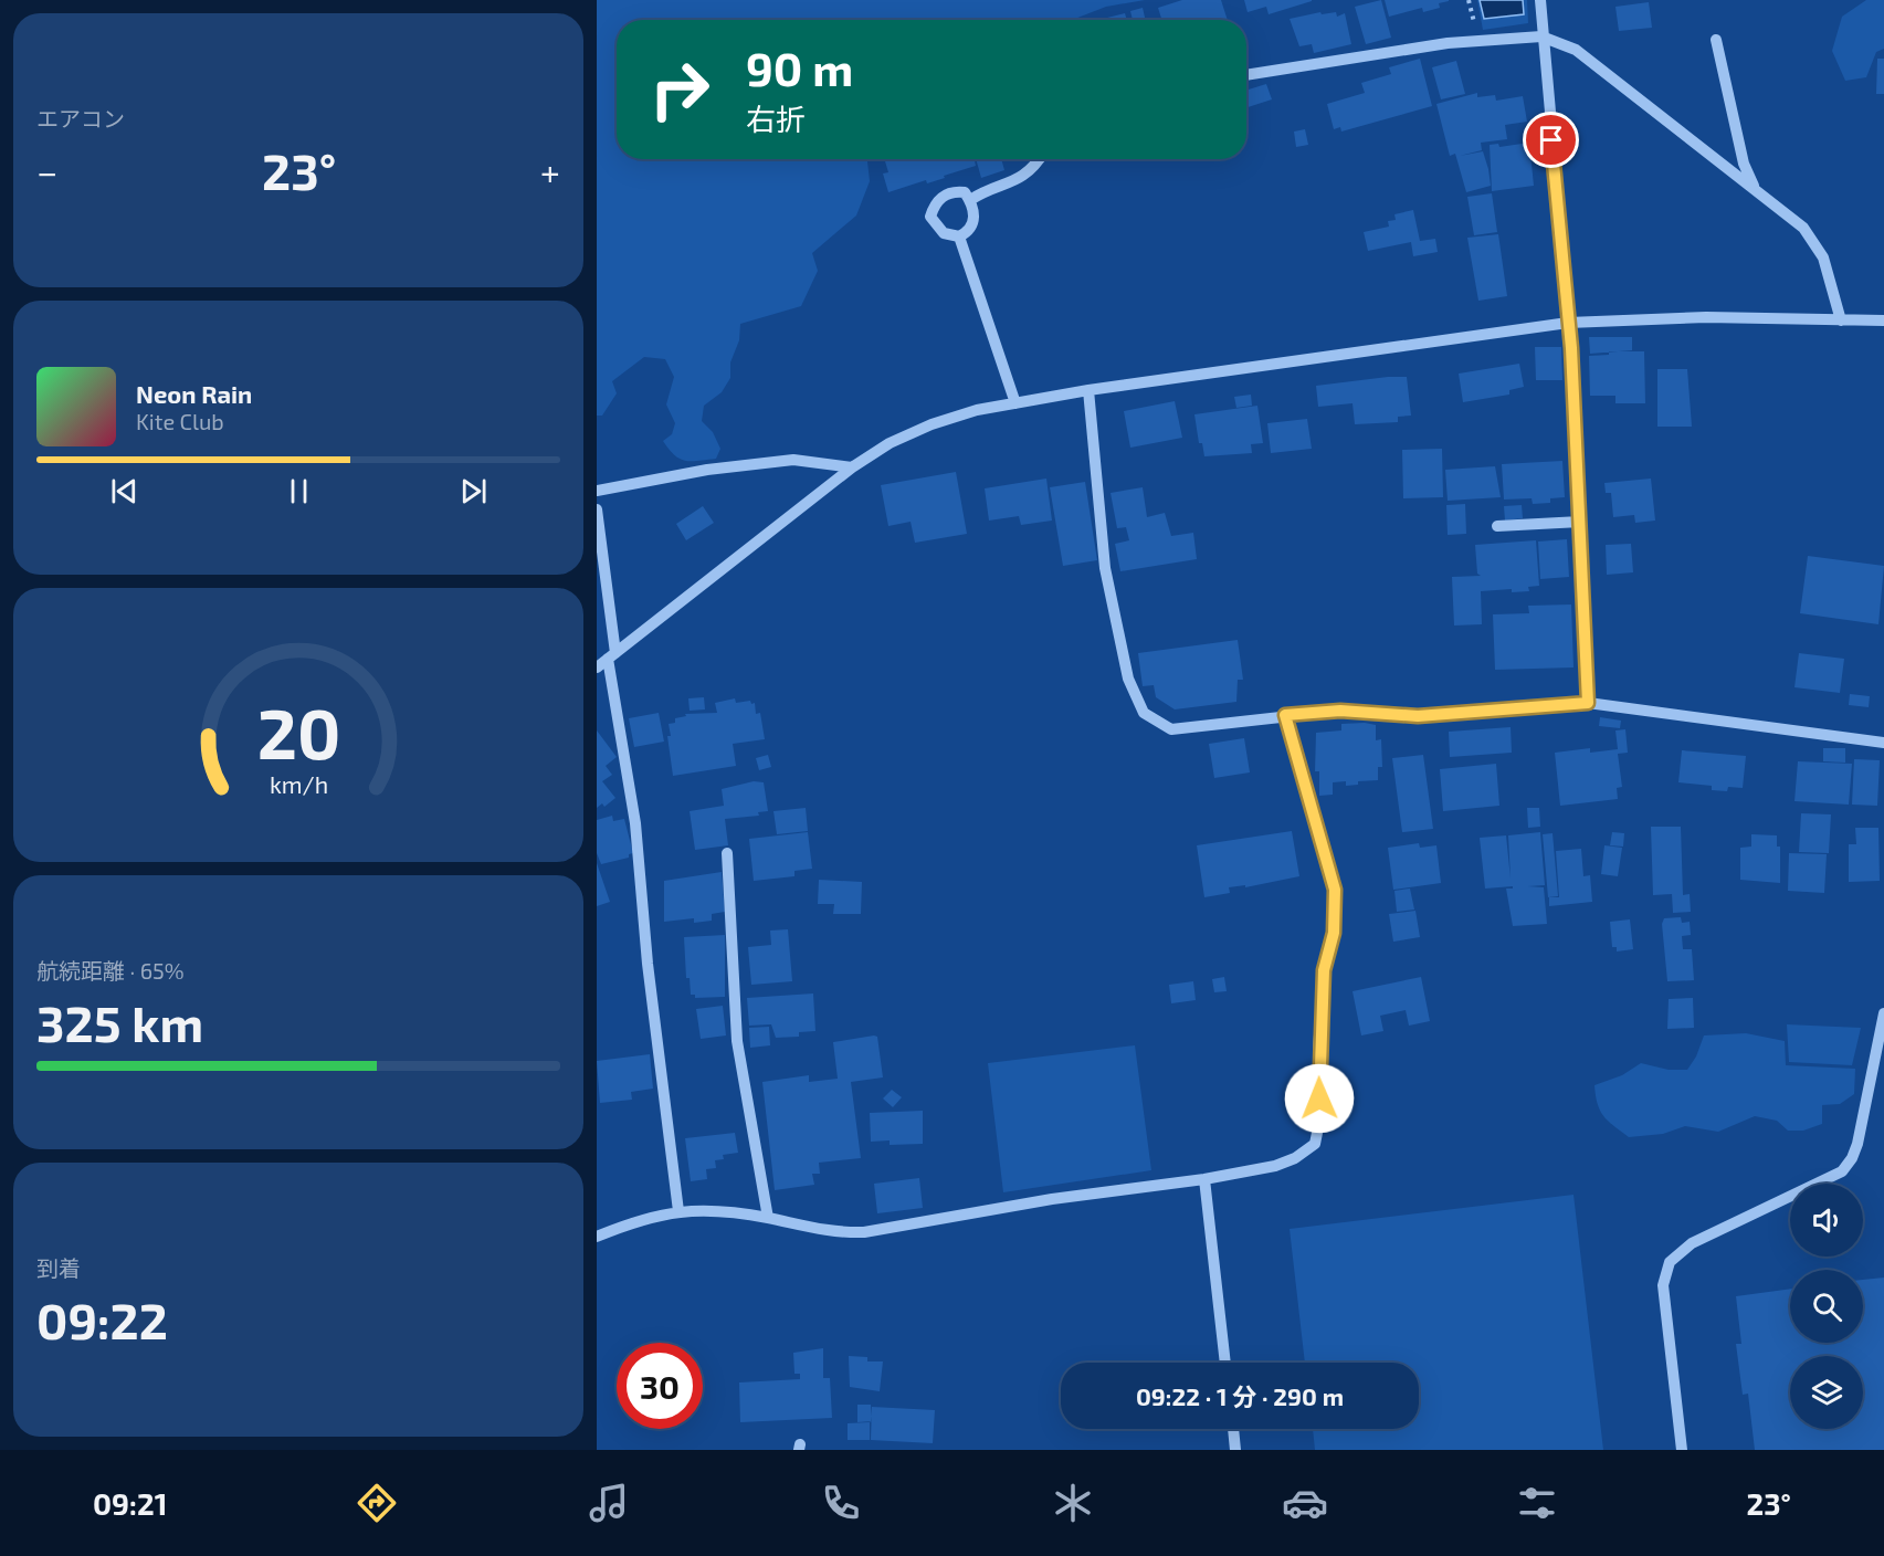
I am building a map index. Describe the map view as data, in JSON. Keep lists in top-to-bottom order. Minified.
{"page":{"tile":["エアコン",["航続距離 · 65%","325 km"],["到着","09:22"]],"turn":["90 m","右折"],"heat":["−","23°","+"],"song":["Neon Rain","Kite Club"],"limit":"30","trip":"09:22 · 1 分 · 290 m","tabs":["09:21","23°"],"gauge":["20","km/h"]}}
